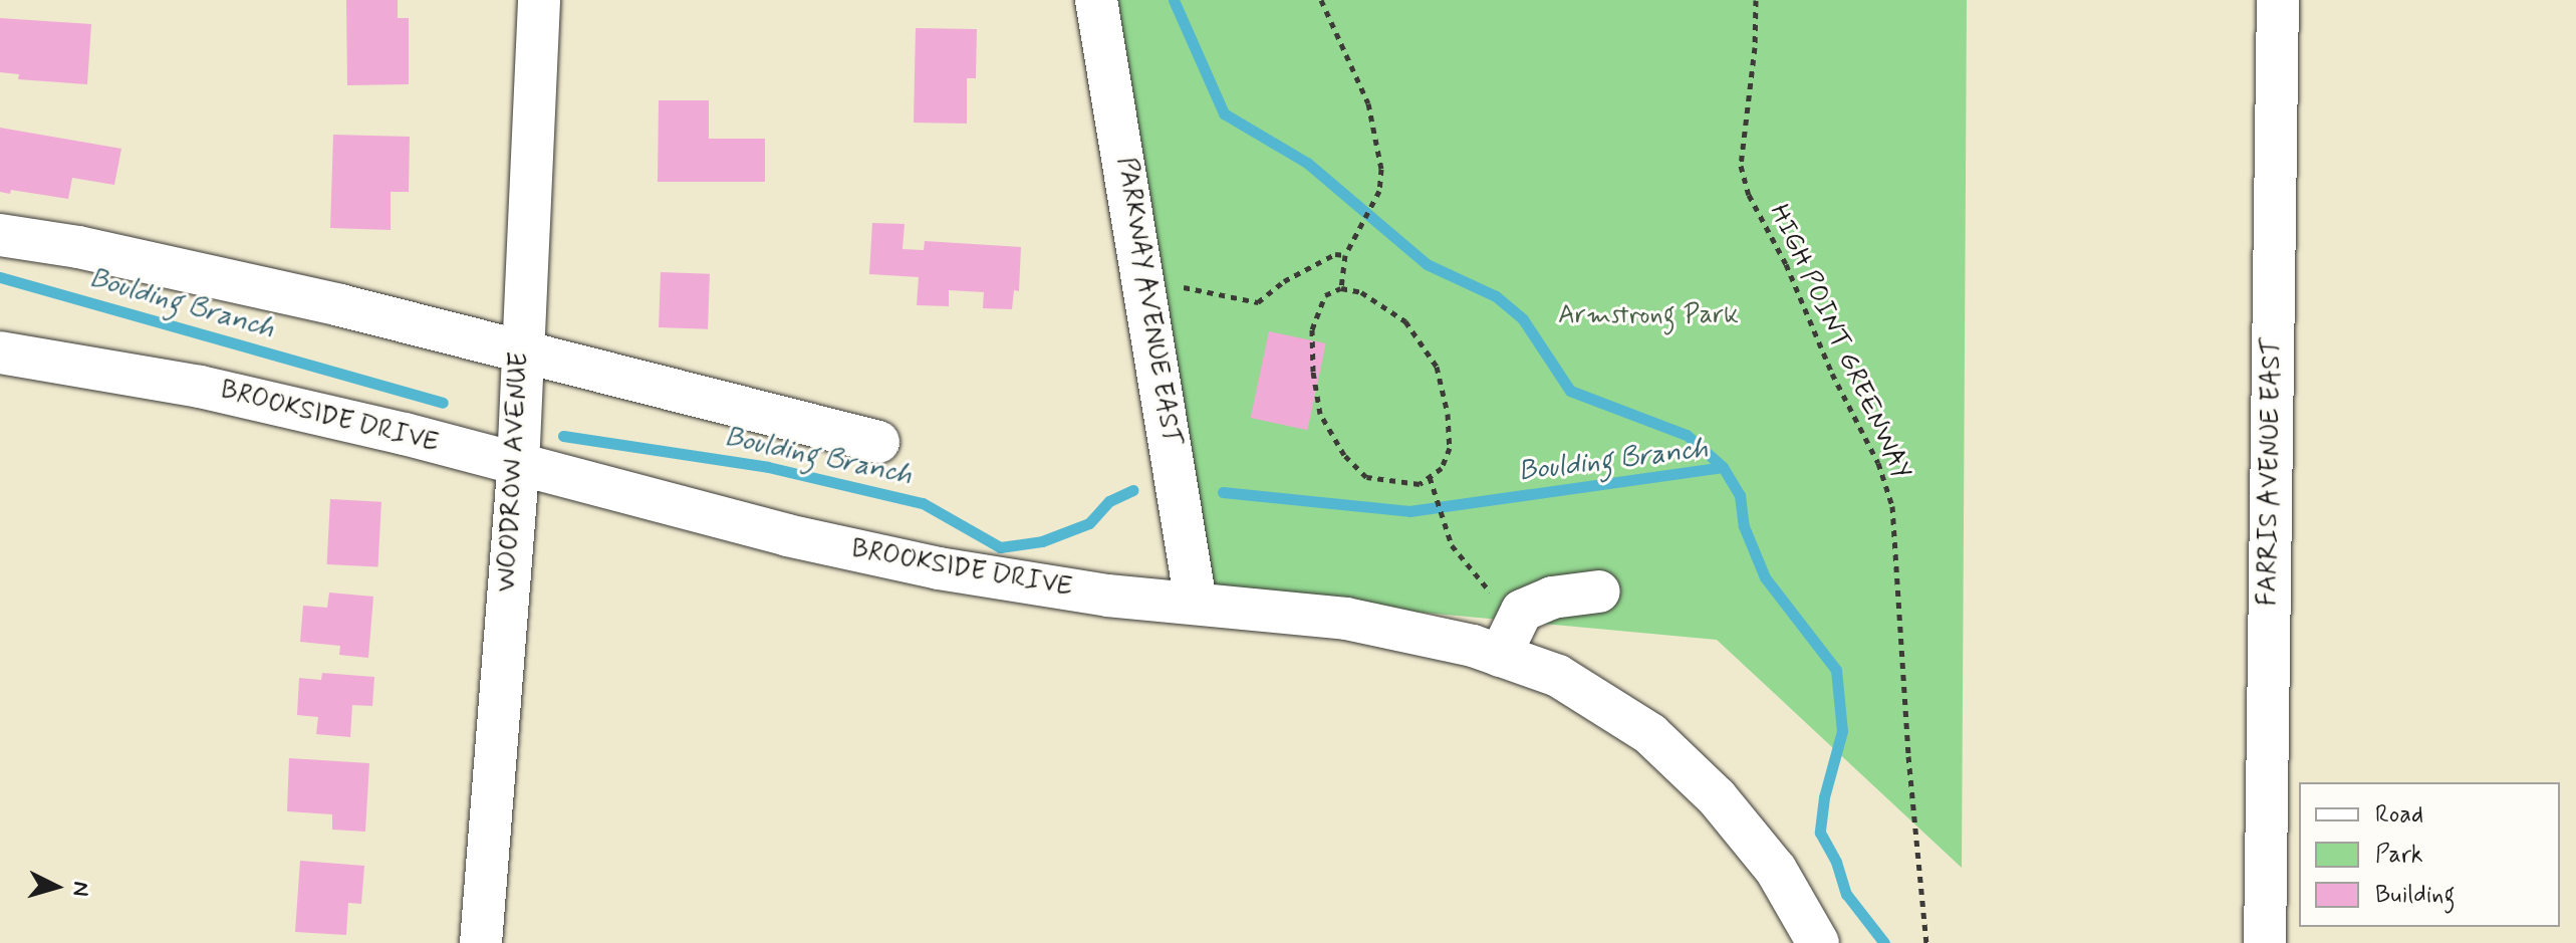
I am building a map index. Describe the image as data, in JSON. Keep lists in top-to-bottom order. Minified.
{"streets":{"street":["PARKWAY AVENUE EAST","BROOKSIDE DRIVE","WOODROW AVENUE","FARRIS AVENUE EAST"],"path":["HIGH POINT GREENWAY"]},"crossings":[["PARKWAY AVENUE EAST","BROOKSIDE DRIVE"],["BROOKSIDE DRIVE","WOODROW AVENUE"]],"water":["Boulding Branch"],"parks":["Armstrong Park"],"legend":["Road","Park","Building"],"north":"right"}
